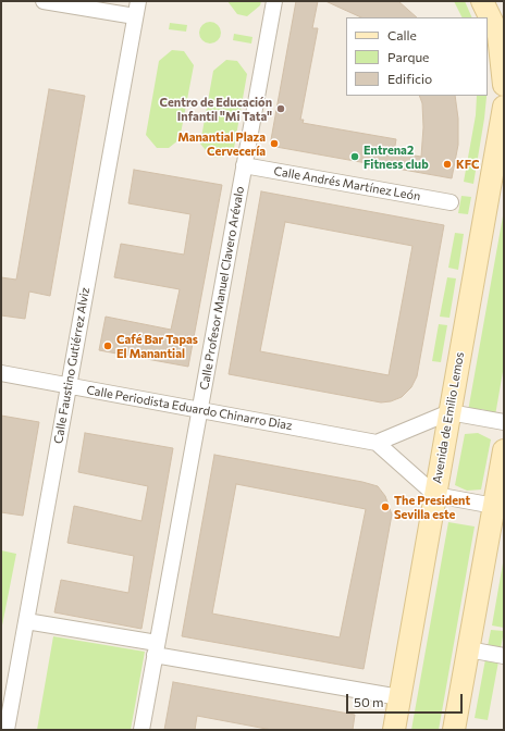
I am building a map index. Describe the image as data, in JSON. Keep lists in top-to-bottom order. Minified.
{"streets":{"street":["Calle Andrés Martínez León","Calle Profesor Manuel Clavero Arévalo","Calle Faustino Gutiérrez Alviz","Calle Periodista Eduardo Chinarro Diaz","Avenida de Emilio Lemos"]},"crossings":[["Calle Andrés Martínez León","Calle Profesor Manuel Clavero Arévalo"],["Calle Profesor Manuel Clavero Arévalo","Calle Periodista Eduardo Chinarro Diaz"],["Calle Faustino Gutiérrez Alviz","Calle Periodista Eduardo Chinarro Diaz"]],"places":["Centro de Educación Infantil \"Mi Tata\"","Manantial Plaza Cervecería","Entrena2 Fitness club","KFC","Café Bar Tapas El Manantial","The President Sevilla este"],"legend":["Calle","Parque","Edificio"],"scale_bar":"50 m"}
